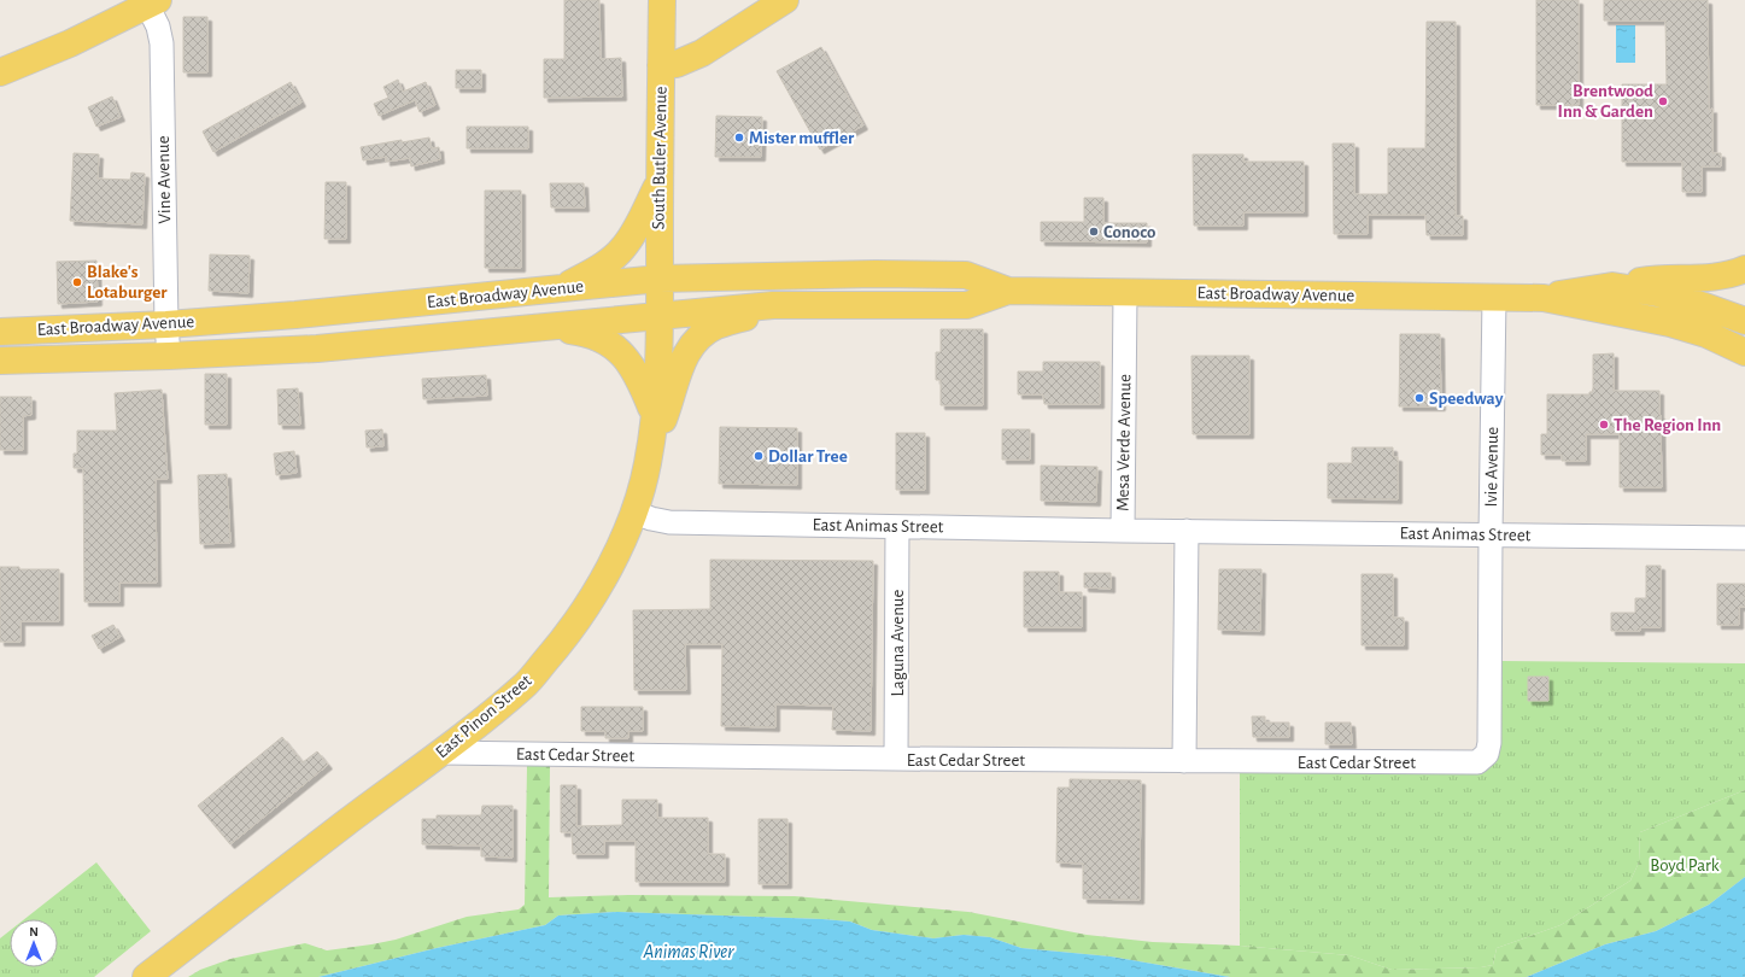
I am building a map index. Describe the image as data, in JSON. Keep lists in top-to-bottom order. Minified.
{"streets":{"main road":["South Butler Avenue","East Broadway Avenue","East Pinon Street"],"street":["Vine Avenue","Mesa Verde Avenue","Ivie Avenue","East Animas Street","Laguna Avenue","East Cedar Street"]},"crossings":[["South Butler Avenue","East Broadway Avenue"],["South Butler Avenue","East Pinon Street"],["Vine Avenue","East Broadway Avenue"],["East Broadway Avenue","Mesa Verde Avenue"],["East Broadway Avenue","Ivie Avenue"],["East Broadway Avenue","East Pinon Street"],["Mesa Verde Avenue","East Animas Street"],["Ivie Avenue","East Animas Street"],["Ivie Avenue","East Cedar Street"],["East Animas Street","Laguna Avenue"],["East Animas Street","East Pinon Street"],["Laguna Avenue","East Cedar Street"],["East Pinon Street","East Cedar Street"]],"water":["Animas River"],"parks":["Boyd Park"],"places":["Brentwood Inn & Garden","Mister muffler","Conoco","Blake's Lotaburger","Speedway","The Region Inn","Dollar Tree"],"north":"top"}
